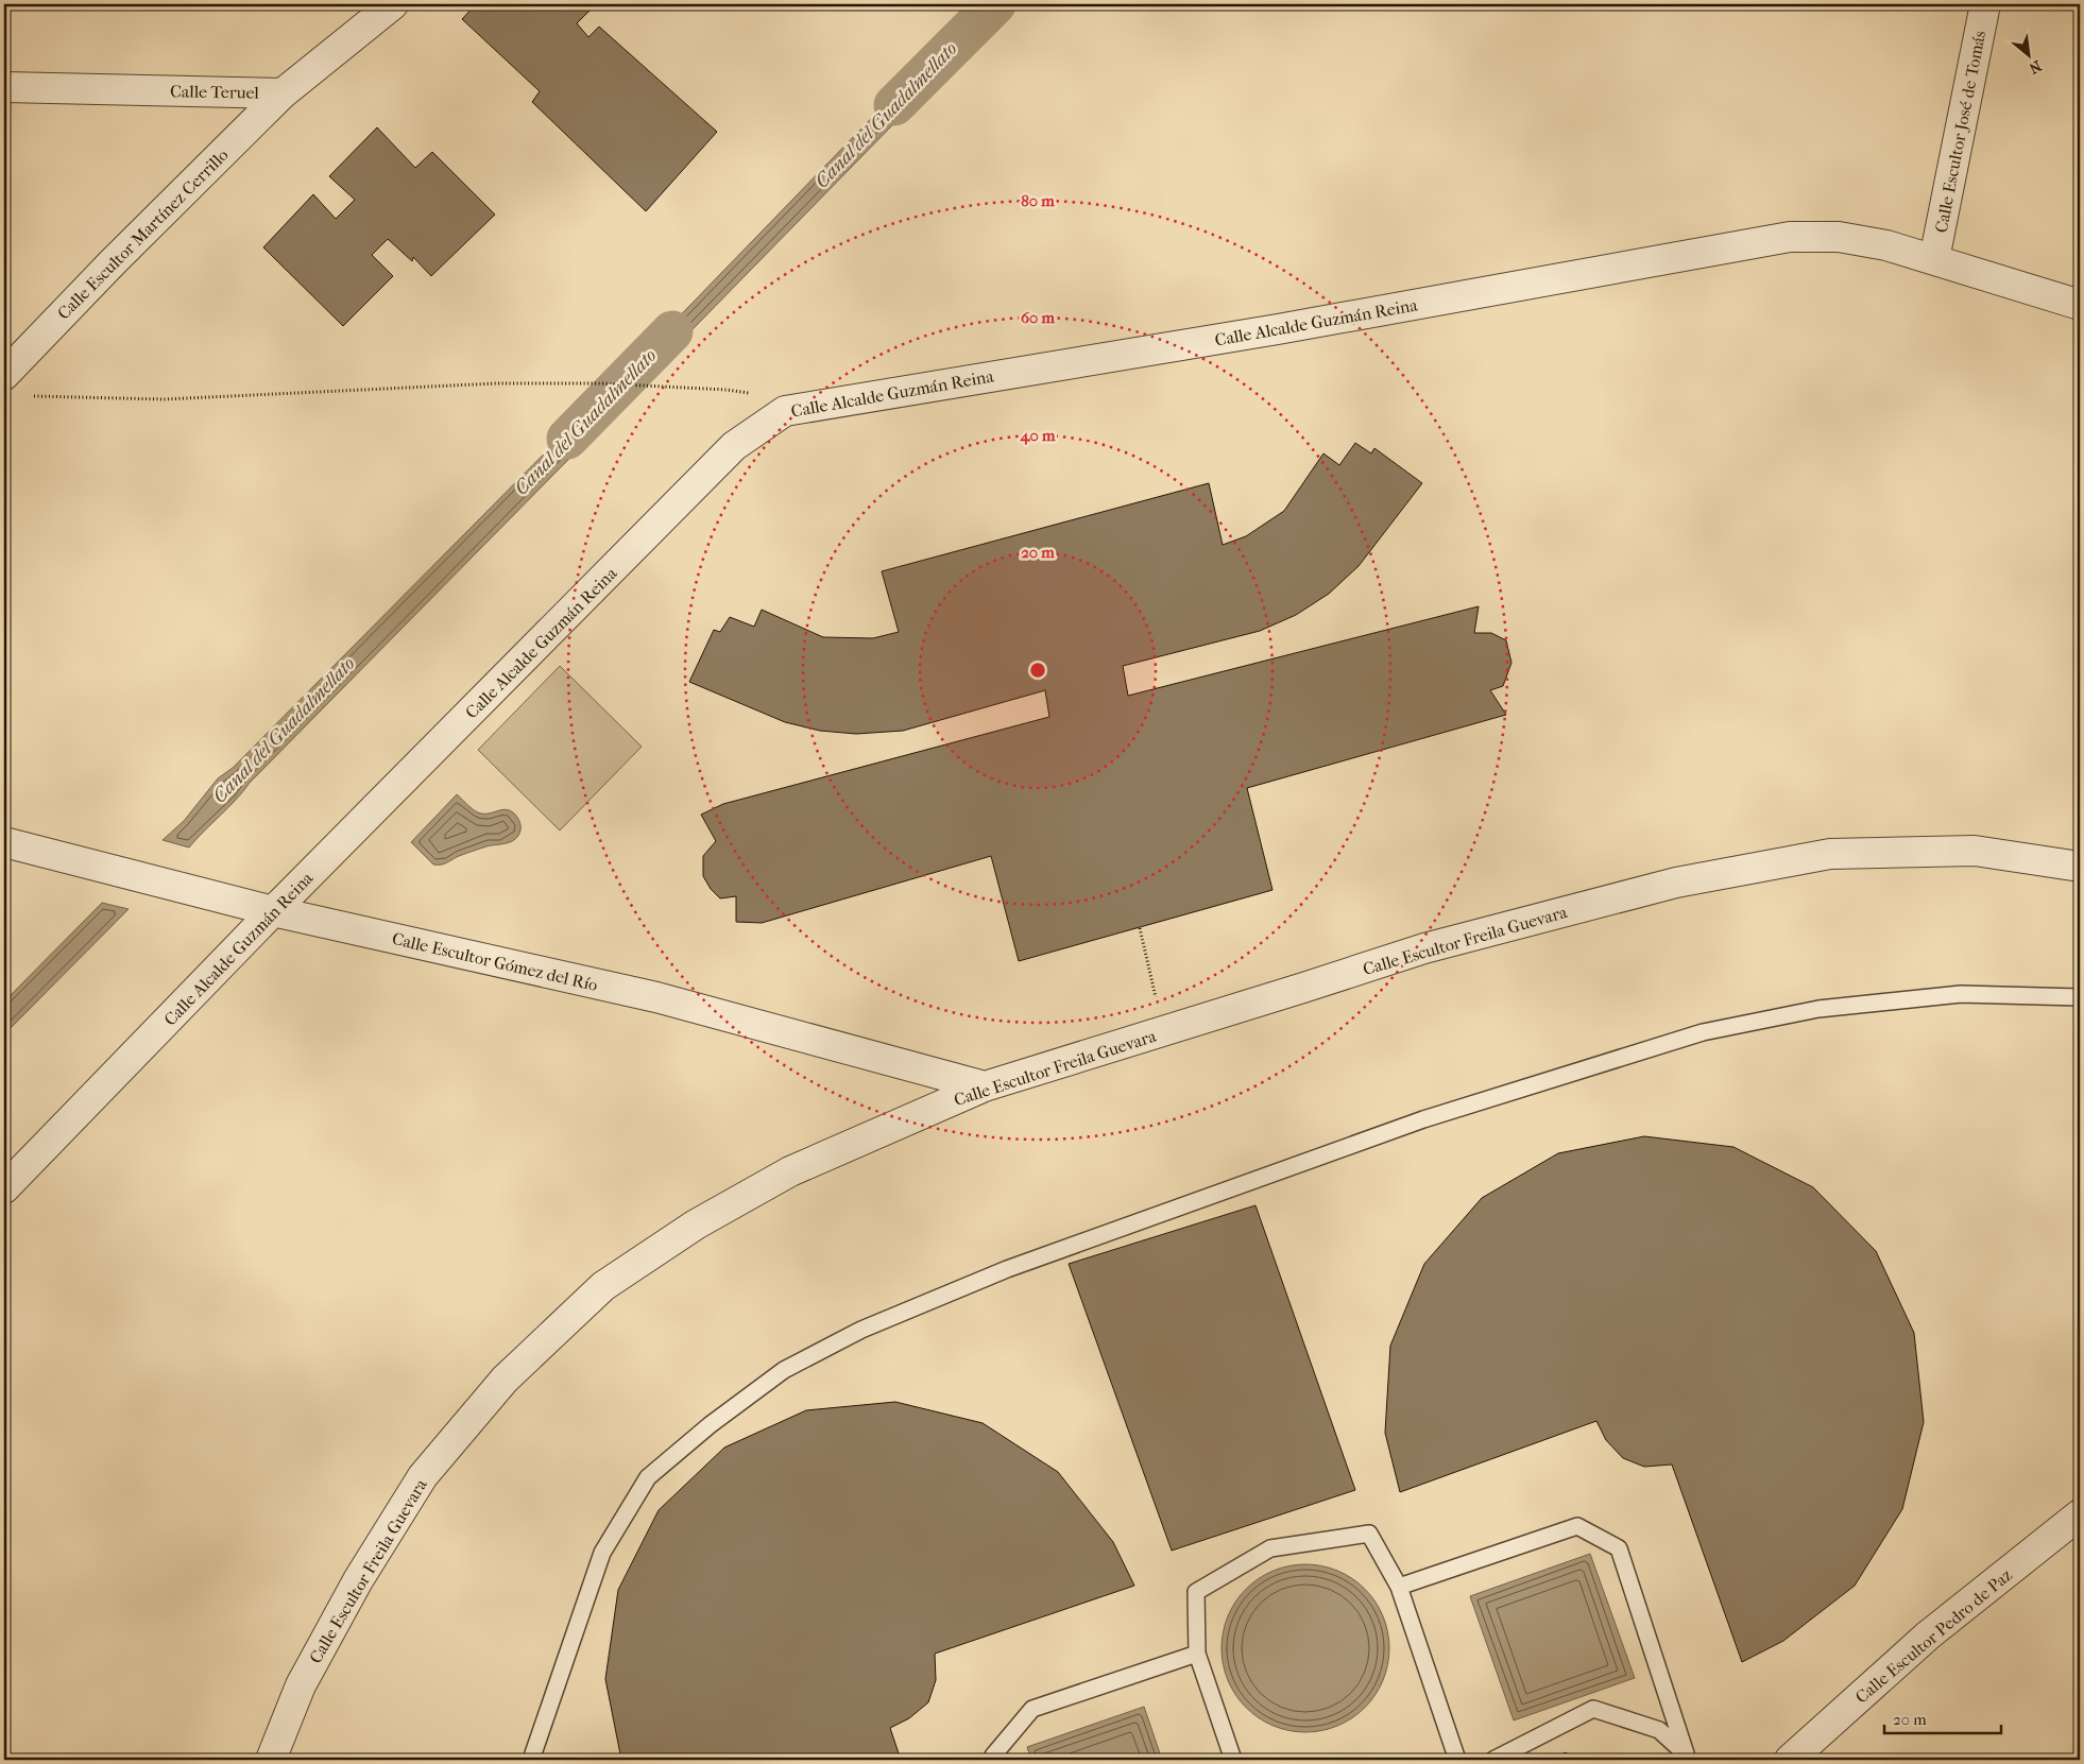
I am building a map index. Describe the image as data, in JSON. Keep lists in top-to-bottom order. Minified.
{"streets":{"street":["Calle Teruel","Calle Escultor José de Tomás","Calle Escultor Martínez Cerrillo","Calle Alcalde Guzmán Reina","Calle Escultor Freila Guevara","Calle Escultor Gómez del Río","Calle Escultor Pedro de Paz"]},"crossings":[["Calle Teruel","Calle Escultor Martínez Cerrillo"],["Calle Escultor José de Tomás","Calle Alcalde Guzmán Reina"],["Calle Alcalde Guzmán Reina","Calle Escultor Gómez del Río"],["Calle Escultor Freila Guevara","Calle Escultor Gómez del Río"]],"water":["Canal del Guadalmellato"],"scale_bar":"20 m","north":"bottom right","rings":["80 m","60 m","40 m","20 m"]}
